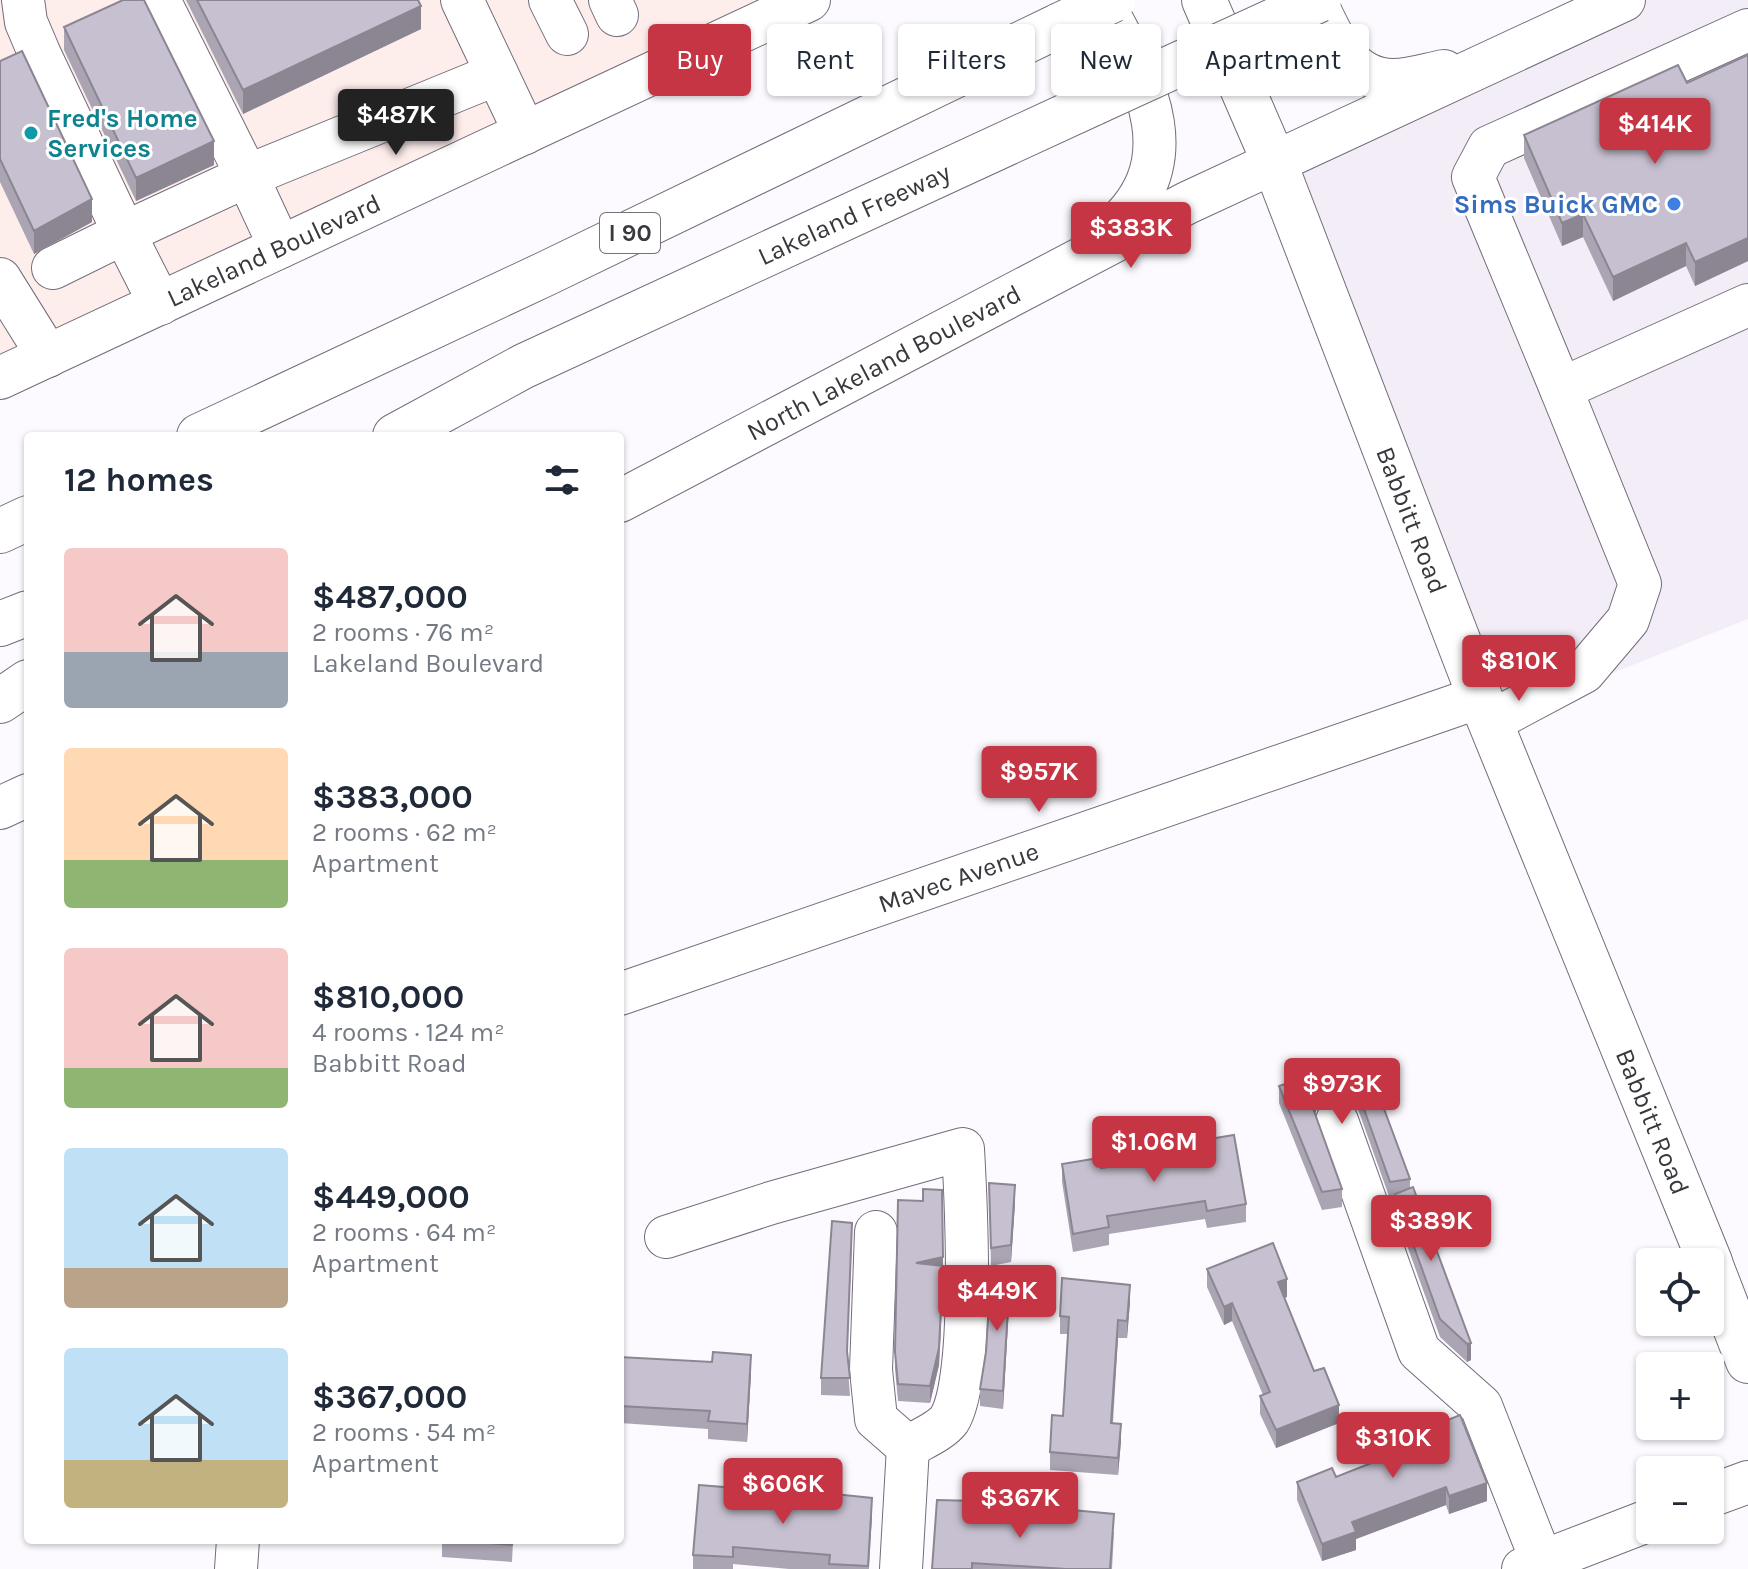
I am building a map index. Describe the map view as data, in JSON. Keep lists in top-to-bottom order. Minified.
{"streets":{"main road":["Lakeland Freeway","I 90","Babbitt Road"],"street":["Lakeland Boulevard","North Lakeland Boulevard","Mavec Avenue"]},"crossings":[["North Lakeland Boulevard","Babbitt Road"],["Babbitt Road","Mavec Avenue"]],"places":["Fred's Home Services","Sims Buick GMC"],"page":{"chip":["Buy","Rent","Filters","New","Apartment"],"price":["$487K","$414K","$383K","$810K","$957K","$973K","$1.06M","$389K","$449K","$310K","$606K","$367K"],"heading":"12 homes","list":[{"name":"$487,000","note":"2 rooms · 76 m² · Lakeland Boulevard"},{"name":"$383,000","note":"2 rooms · 62 m² · Apartment"},{"name":"$810,000","note":"4 rooms · 124 m² · Babbitt Road"},{"name":"$449,000","note":"2 rooms · 64 m² · Apartment"},{"name":"$367,000","note":"2 rooms · 54 m² · Apartment"}],"map_buttons":["+","−"]}}
